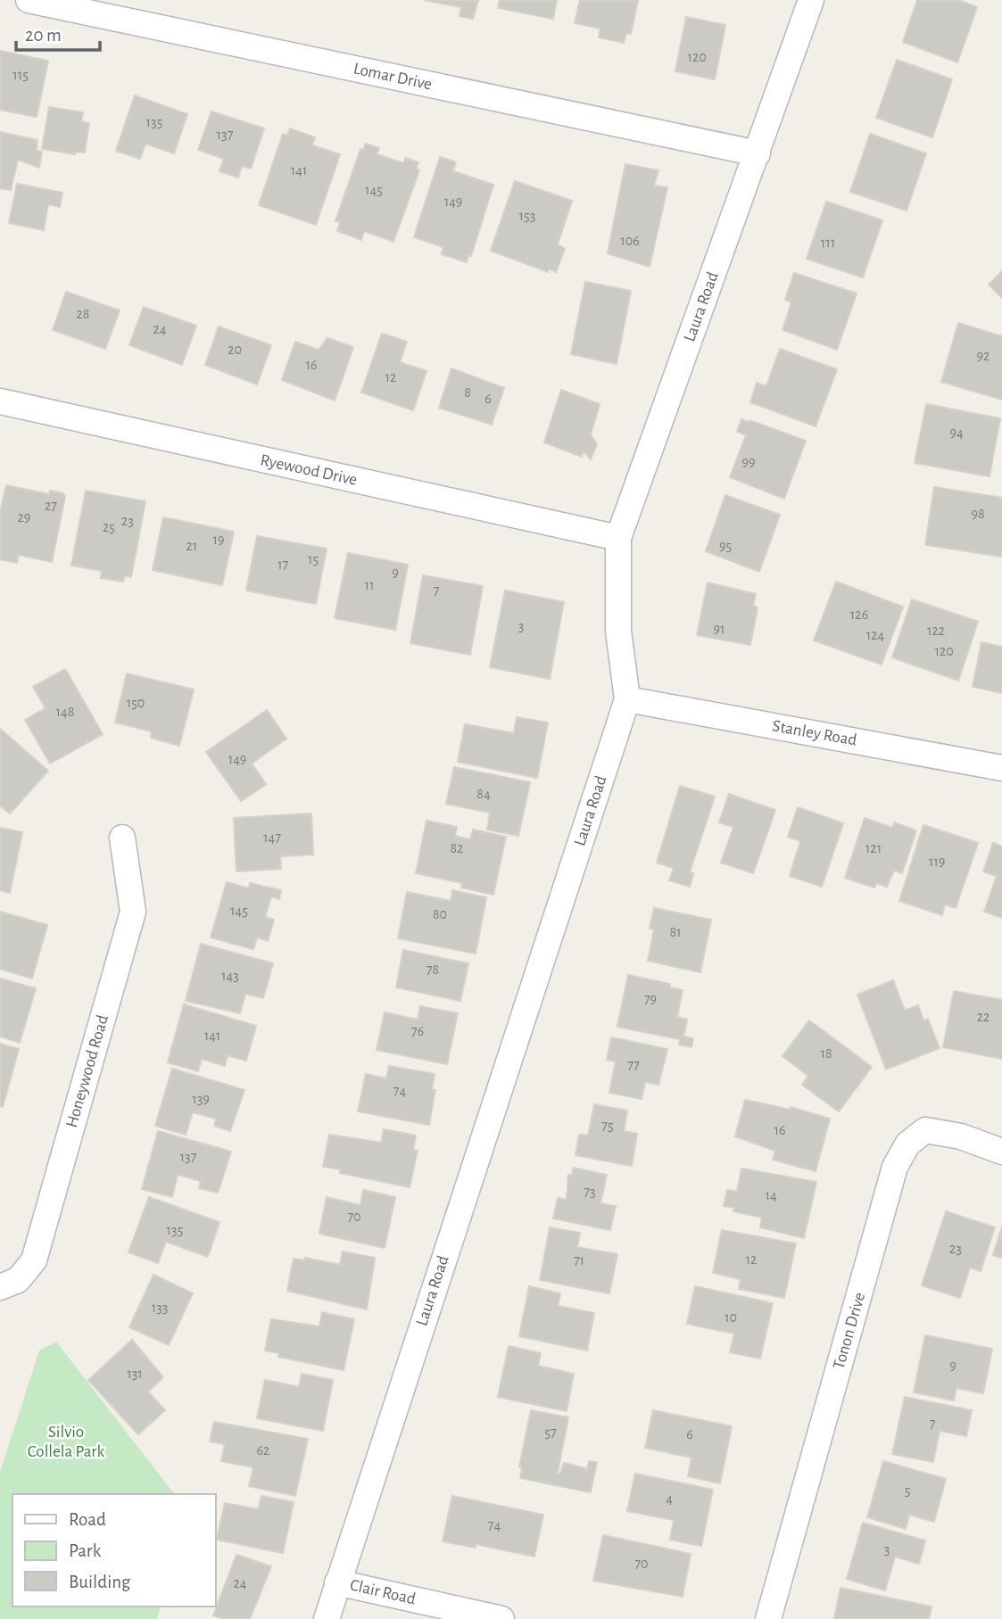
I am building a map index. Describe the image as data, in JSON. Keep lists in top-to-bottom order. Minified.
{"streets":{"street":["Lomar Drive","Laura Road","Ryewood Drive","Stanley Road","Honeywood Road","Tonon Drive","Clair Road"]},"crossings":[["Lomar Drive","Laura Road"],["Laura Road","Ryewood Drive"],["Laura Road","Stanley Road"],["Laura Road","Clair Road"]],"parks":["Silvio Collela Park"],"house_numbers":["120","115","135","137","141","145","149","153","106","111","28","24","20","92","16","12","8","6","94","99","27","98","29","23","25","19","21","95","15","17","9","11","7","126","3","91","122","124","120","150","148","149","84","147","82","121","119","145","80","81","78","143","79","22","76","141","18","77","74","139","75","16","137","73","14","70","135","23","12","71","133","10","9","131","7","57","6","62","5","4","74","3","70","24"],"legend":["Road","Park","Building"],"scale_bar":"20 m"}
